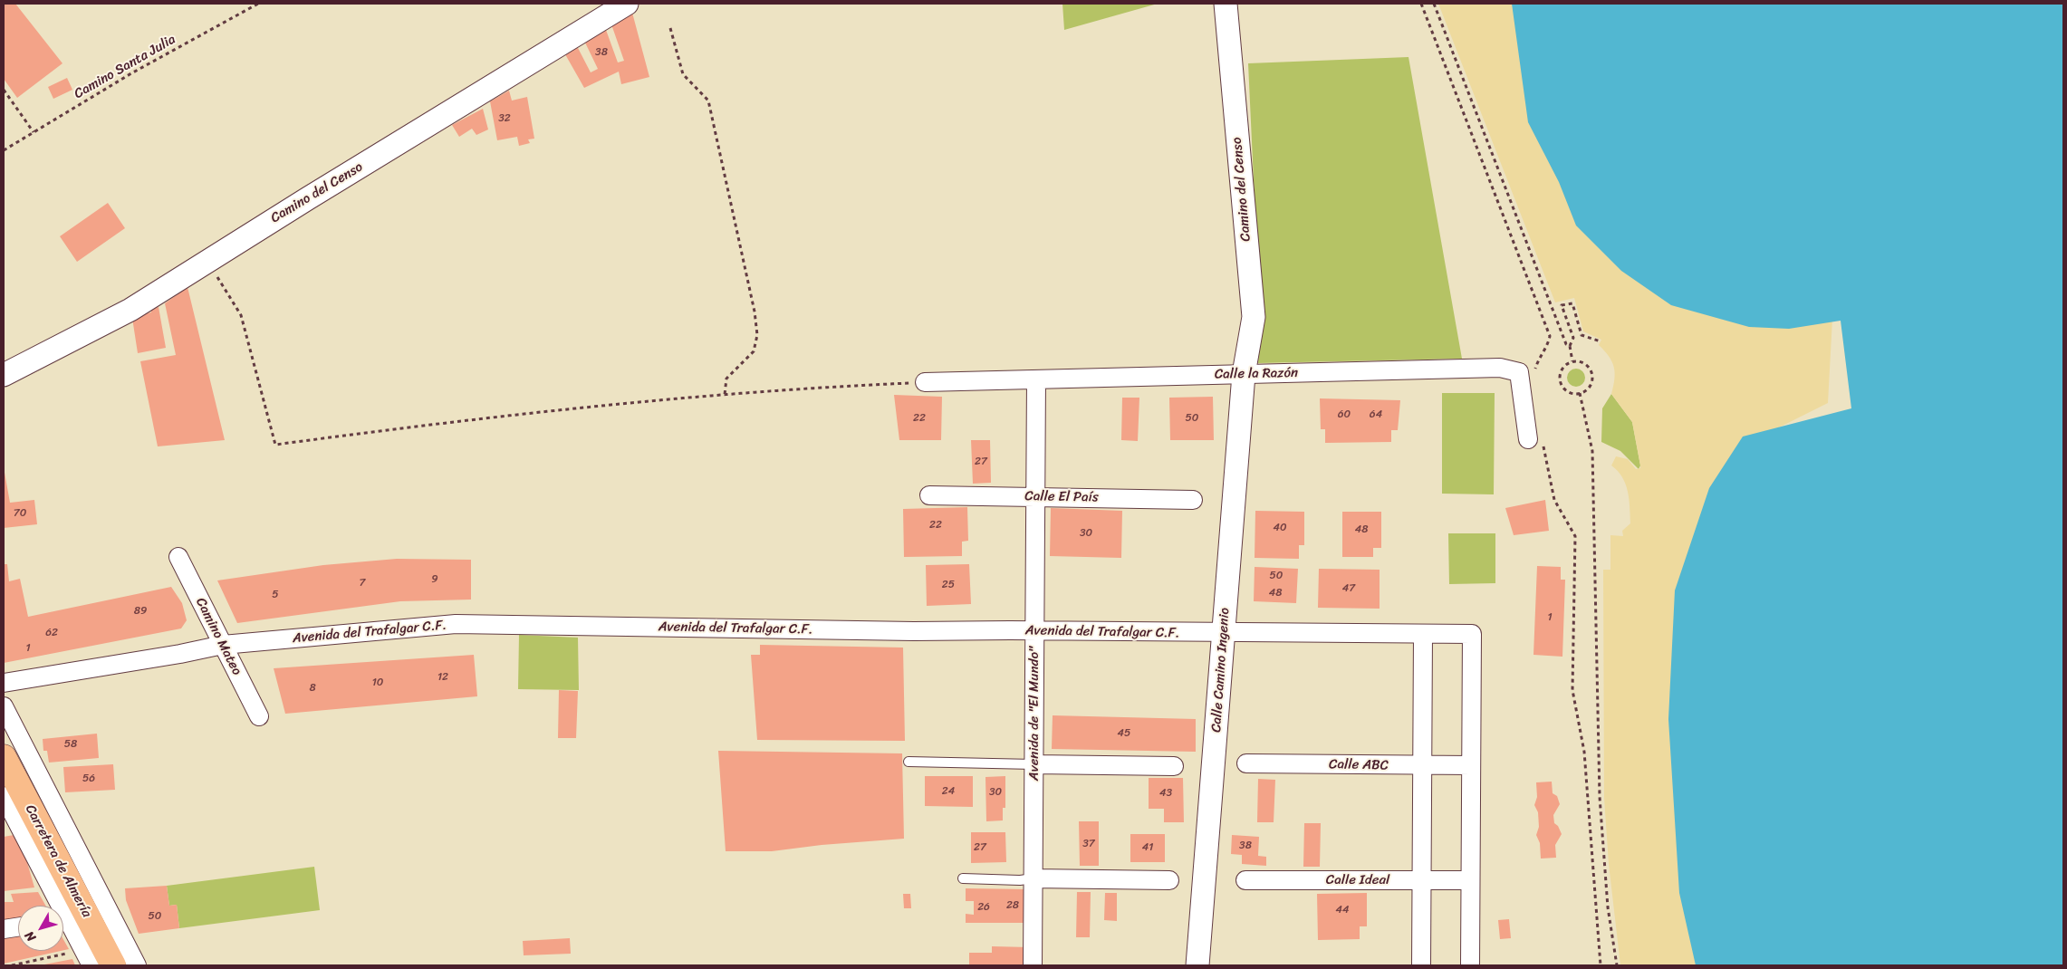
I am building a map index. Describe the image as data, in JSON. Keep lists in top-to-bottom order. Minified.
{"streets":{"highway":["Carretera de Almería"],"street":["Camino del Censo","Calle la Razón","Calle El País","Avenida del Trafalgar C.F.","Camino Mateo","Calle Camino Ingenio","Avenida de \"El Mundo\"","Calle ABC","Calle Ideal"],"path":["Camino Santa Julia"]},"crossings":[["Camino del Censo","Calle la Razón"],["Camino del Censo","Calle Camino Ingenio"],["Calle la Razón","Calle Camino Ingenio"],["Calle la Razón","Avenida de \"El Mundo\""],["Calle El País","Avenida de \"El Mundo\""],["Avenida del Trafalgar C.F.","Camino Mateo"],["Avenida del Trafalgar C.F.","Calle Camino Ingenio"],["Avenida del Trafalgar C.F.","Avenida de \"El Mundo\""],["Avenida del Trafalgar C.F.","Calle ABC"]],"house_numbers":["38","32","60","64","22","50","27","70","22","40","48","30","50","9","7","25","47","48","5","89","1","62","1","12","10","8","45","58","56","24","30","43","37","38","27","41","28","26","44","50"],"north":"bottom left"}
